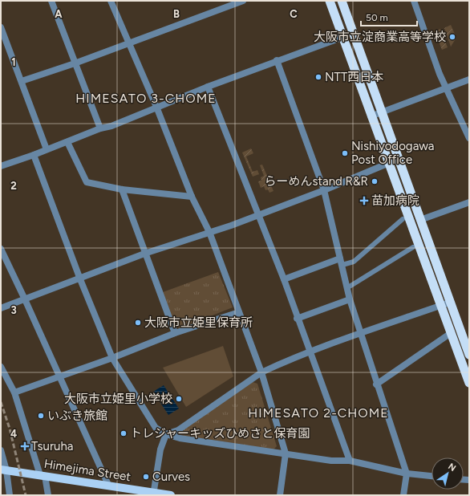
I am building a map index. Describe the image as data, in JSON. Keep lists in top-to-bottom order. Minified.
{"streets":{"main road":["Himejima Street"]},"districts":["HIMESATO 3-CHOME","HIMESATO 2-CHOME"],"places":{"other":["大阪市立淀商業高等学校","NTT西日本","Nishiyodogawa Post Office","らーめんstand R&R","大阪市立姫里保育所","大阪市立姫里小学校","いぶき旅館","トレジャーキッズひめさと保育園","Curves"],"health":["苗加病院","Tsuruha"]},"scale_bar":"50 m","north":"top right","grid":{"columns":["A","B","C"],"rows":["1","2","3","4"]}}
